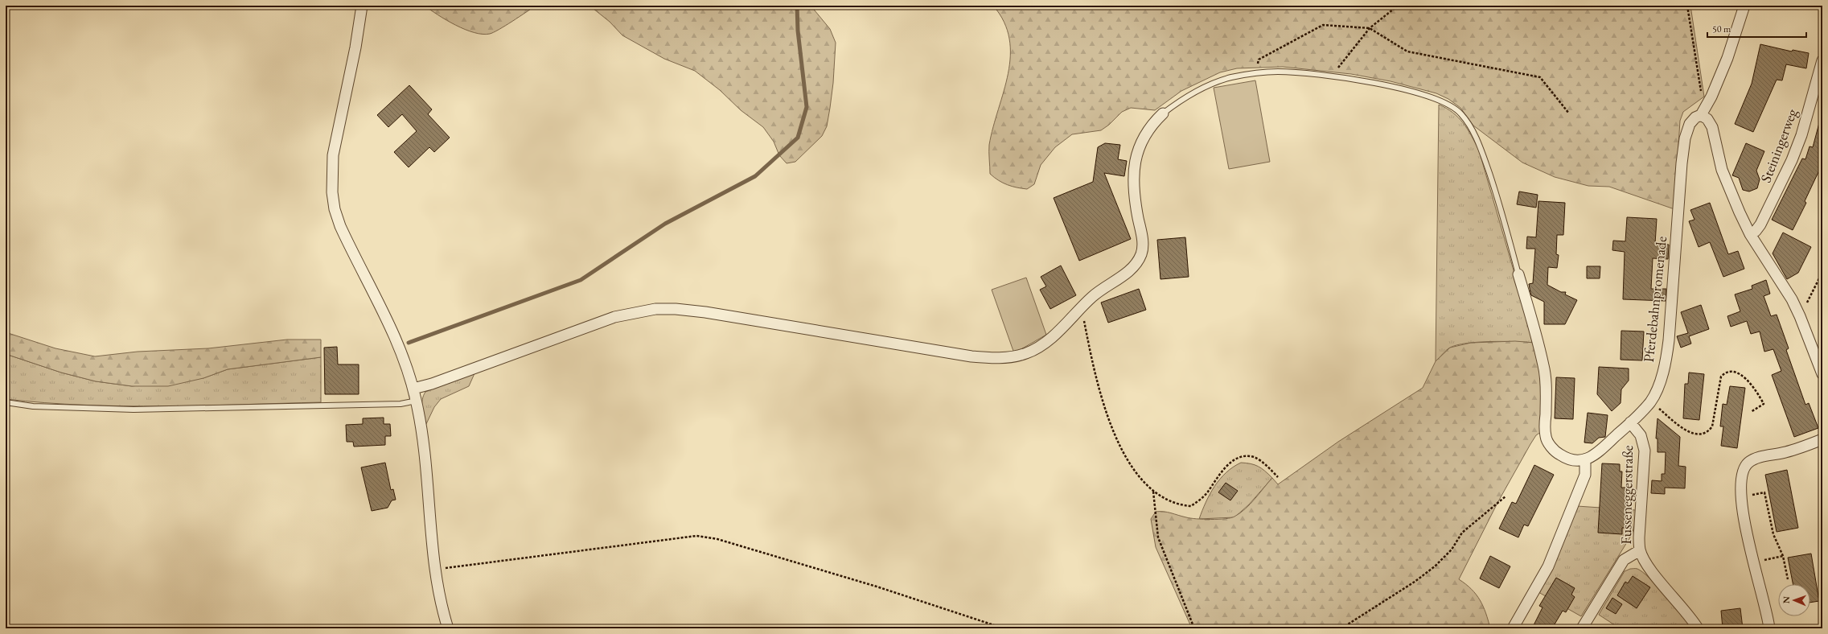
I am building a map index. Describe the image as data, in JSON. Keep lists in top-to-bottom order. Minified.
{"streets":{"street":["Steiningerweg","Pferdebahnpromenade","Fusseneggerstraße"]},"crossings":[["Pferdebahnpromenade","Fusseneggerstraße"]],"scale_bar":"50 m","north":"left"}
